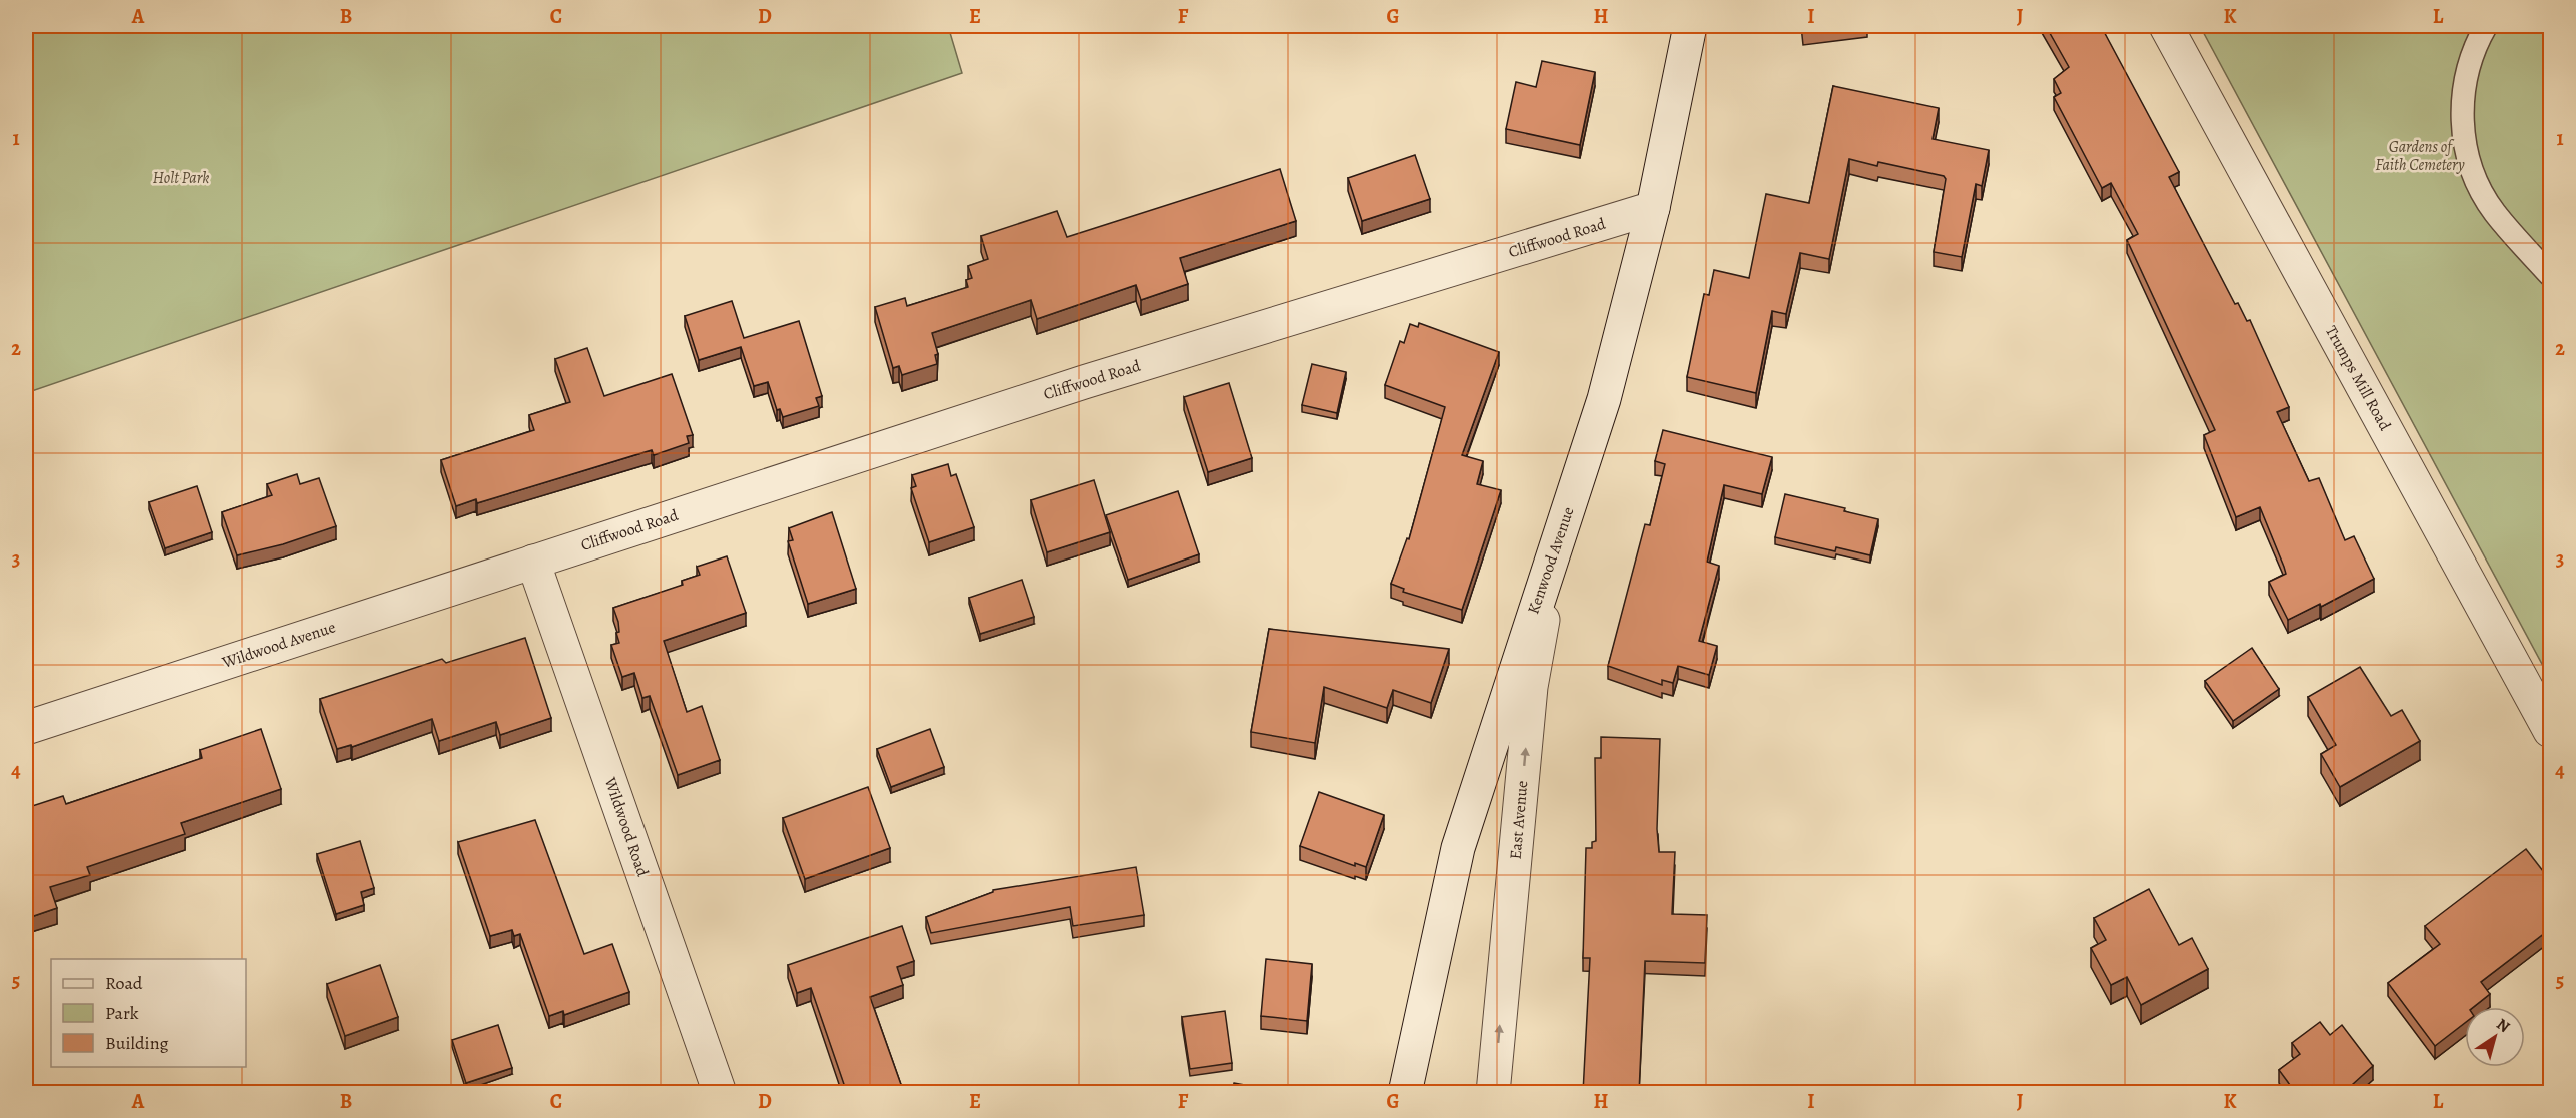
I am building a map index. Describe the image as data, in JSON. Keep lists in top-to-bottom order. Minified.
{"streets":{"street":["Cliffwood Road","Trumps Mill Road","Kenwood Avenue","Wildwood Avenue","East Avenue","Wildwood Road"]},"crossings":[["Cliffwood Road","Kenwood Avenue"],["Cliffwood Road","Wildwood Avenue"],["Cliffwood Road","Wildwood Road"],["Kenwood Avenue","East Avenue"],["Wildwood Avenue","Wildwood Road"]],"one_way":["East Avenue"],"parks":["Gardens of Faith Cemetery","Holt Park"],"legend":["Road","Park","Building"],"north":"top right","grid":{"columns":["A","B","C","D","E","F","G","H","I","J","K","L"],"rows":["1","2","3","4","5"]}}
